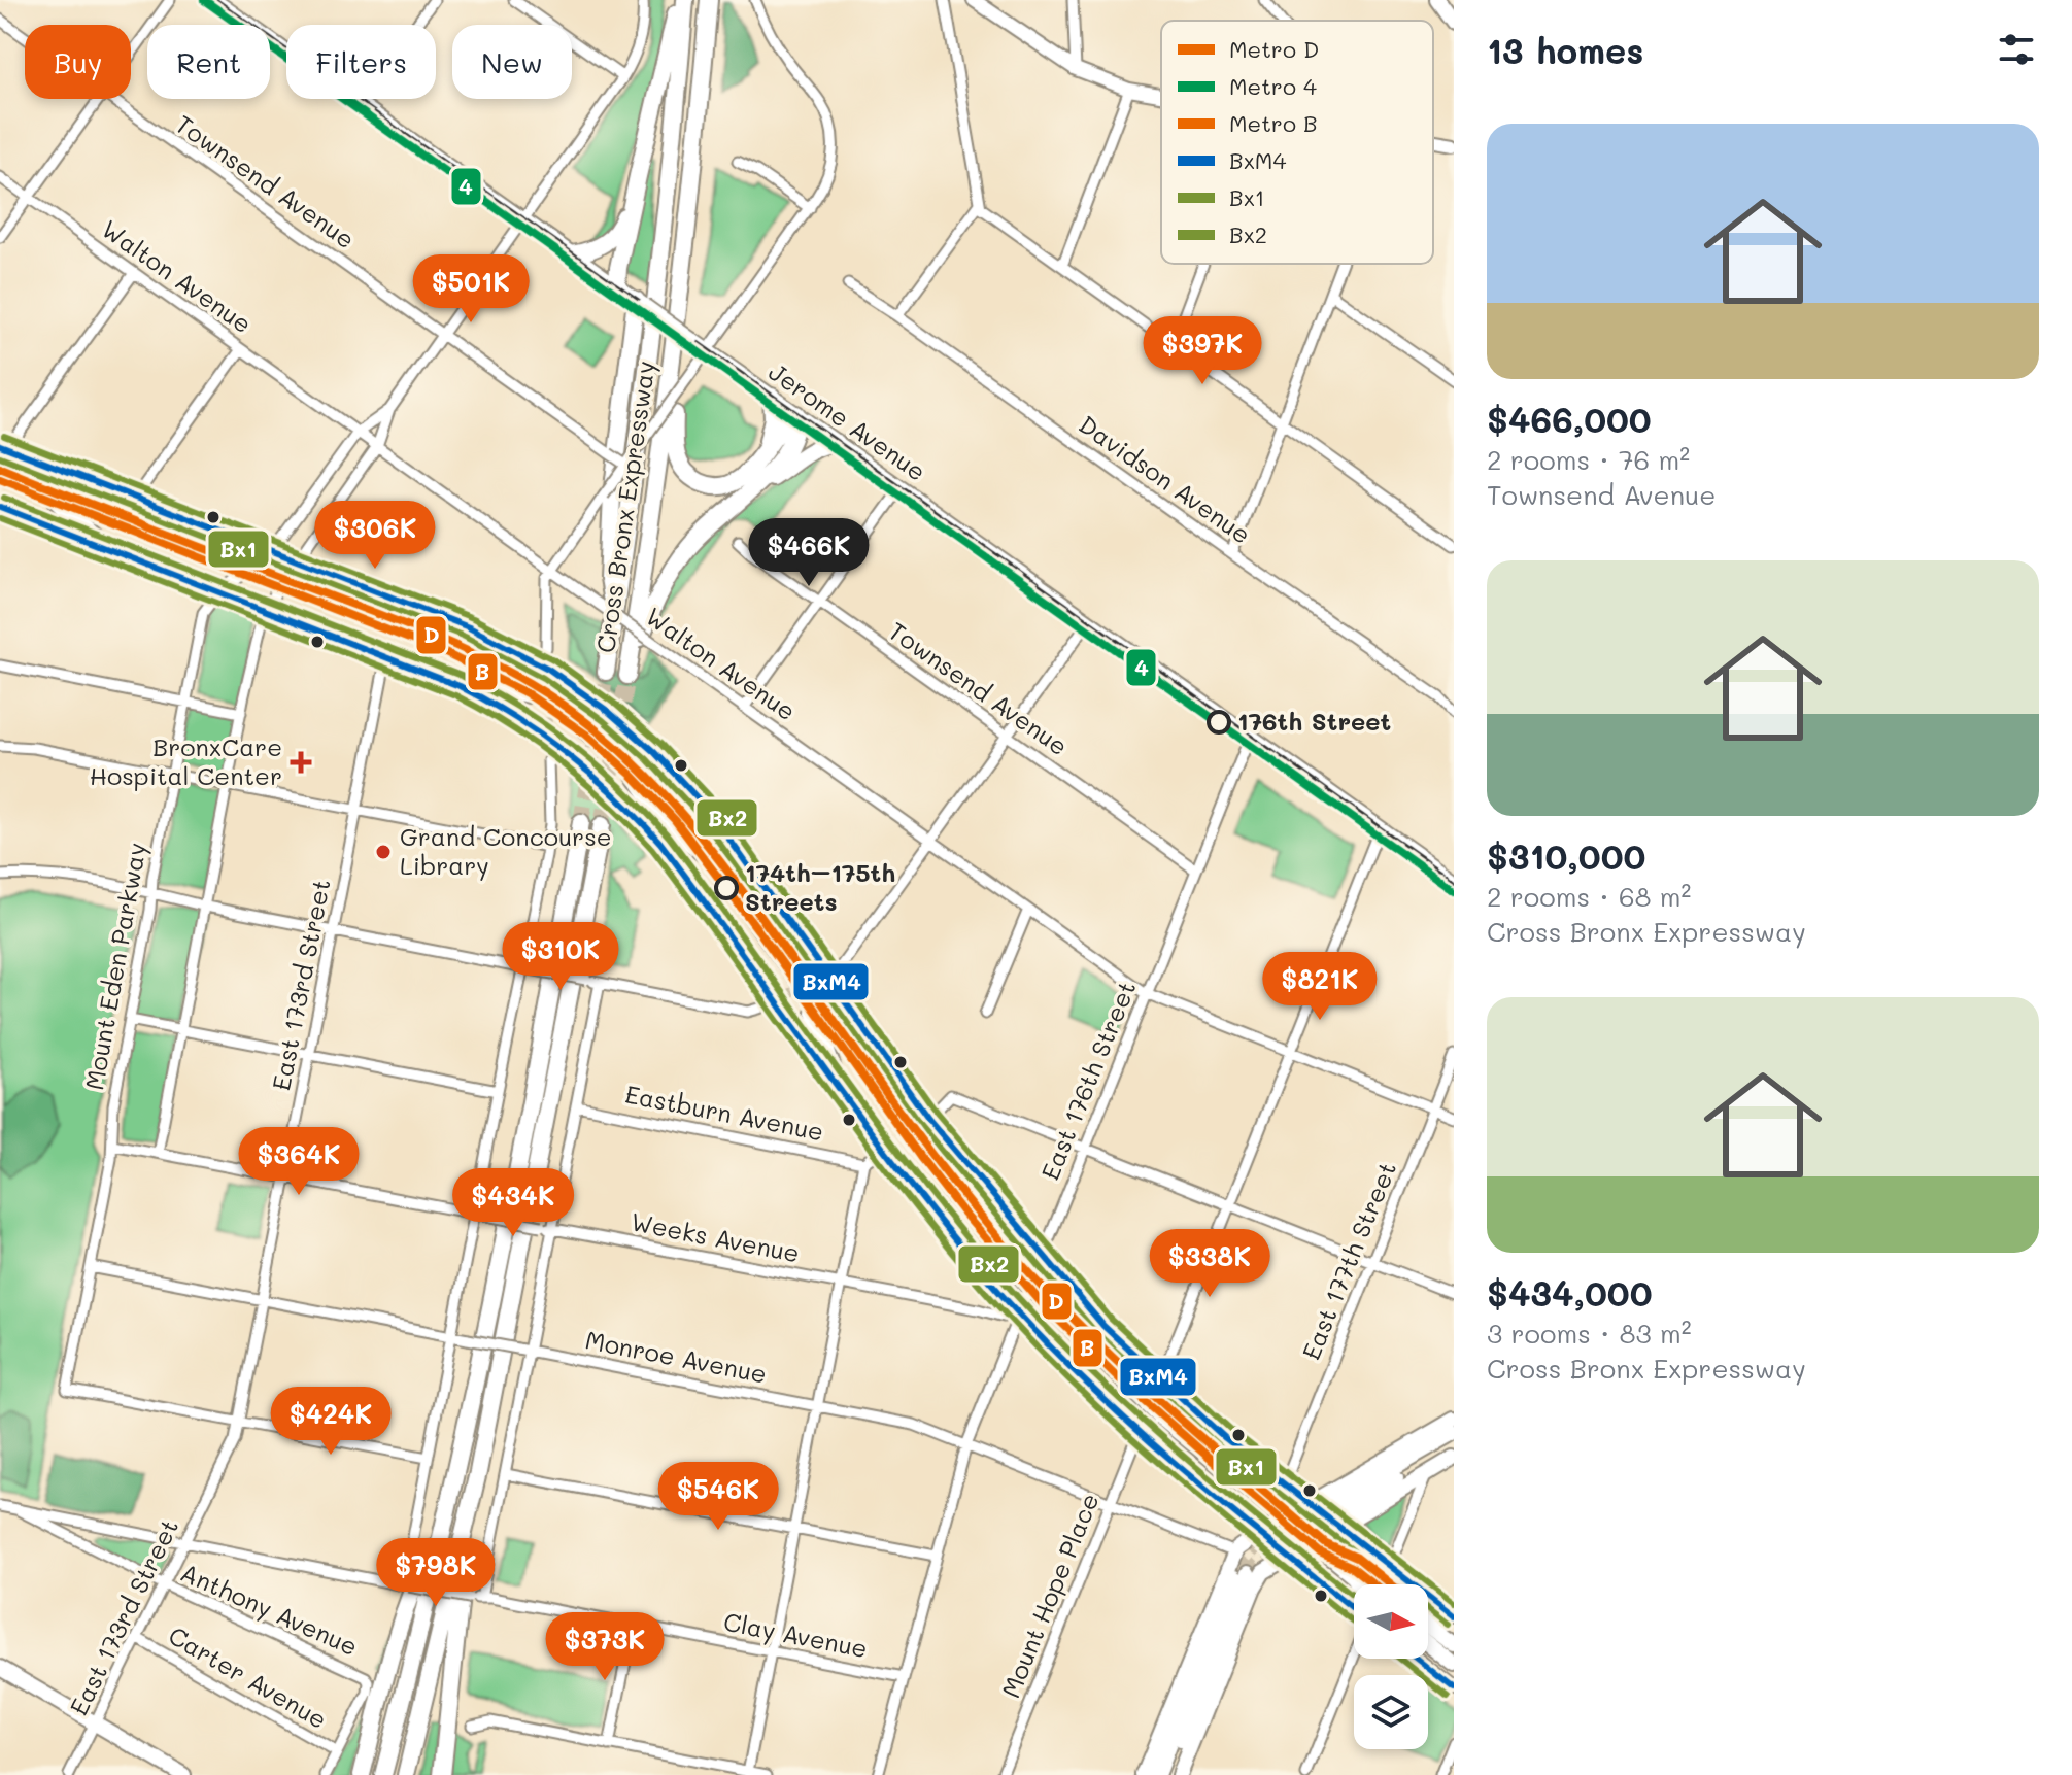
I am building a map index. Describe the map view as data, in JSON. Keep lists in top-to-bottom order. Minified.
{"streets":{"highway":["Cross Bronx Expressway"],"main road":["Jerome Avenue"],"street":["Townsend Avenue","Walton Avenue","Davidson Avenue","Mount Eden Parkway","East 173rd Street","East 176th Street","Eastburn Avenue","Weeks Avenue","East 177th Street","Monroe Avenue","Mount Hope Place","Anthony Avenue","Clay Avenue","Carter Avenue"]},"crossings":[["Townsend Avenue","East 176th Street"],["Walton Avenue","Cross Bronx Expressway"],["Walton Avenue","Mount Eden Parkway"],["Walton Avenue","East 176th Street"],["Walton Avenue","East 177th Street"],["Jerome Avenue","Cross Bronx Expressway"],["Jerome Avenue","East 176th Street"],["Mount Eden Parkway","East 173rd Street"],["Mount Eden Parkway","Weeks Avenue"],["Mount Eden Parkway","Monroe Avenue"],["East 173rd Street","Weeks Avenue"],["East 173rd Street","Monroe Avenue"],["East 173rd Street","Anthony Avenue"],["East 173rd Street","Clay Avenue"],["East 173rd Street","Carter Avenue"],["East 176th Street","Weeks Avenue"],["East 176th Street","Monroe Avenue"],["East 176th Street","Clay Avenue"],["Monroe Avenue","Mount Hope Place"],["Anthony Avenue","Clay Avenue"],["Anthony Avenue","Carter Avenue"]],"places":{"other":["176th Street","Grand Concourse Library","174th–175th Streets"],"health":["BronxCare Hospital Center"]},"lines":["metro line 4","transit line Bx2","transit line BxM4","transit line Bx1","metro line D","metro line B"],"legend":["Metro D","Metro 4","Metro B","BxM4","Bx1","Bx2"],"north":"right","page":{"heading":"13 homes","chip":["Buy","Rent","Filters","New"],"list":[{"name":"$466,000","note":"2 rooms · 76 m² · Townsend Avenue"},{"name":"$310,000","note":"2 rooms · 68 m² · Cross Bronx Expressway"},{"name":"$434,000","note":"3 rooms · 83 m² · Cross Bronx Expressway"}],"price":["$501K","$397K","$306K","$466K","$310K","$821K","$364K","$434K","$338K","$424K","$546K","$798K","$373K"]}}
